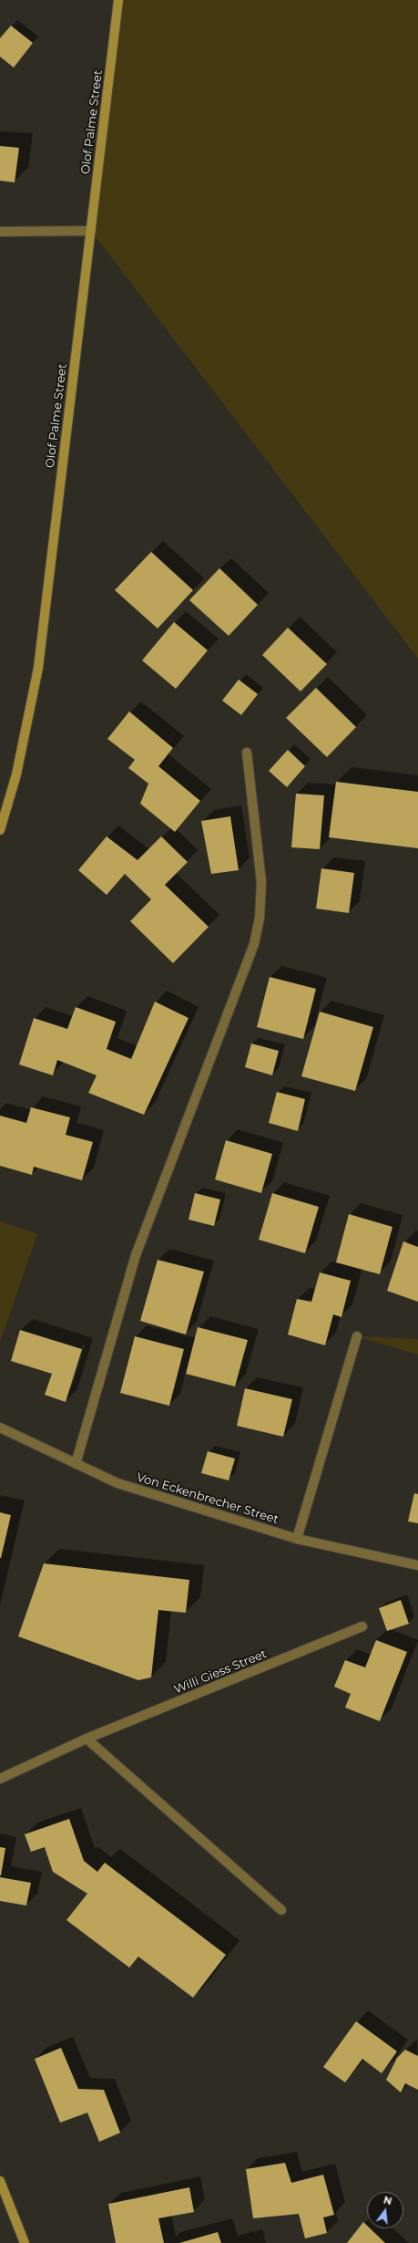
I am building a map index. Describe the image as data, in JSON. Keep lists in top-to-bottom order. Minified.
{"streets":{"street":["Olof Palme Street","Von Eckenbrecher Street","Willi Giess Street"]},"north":"top"}
